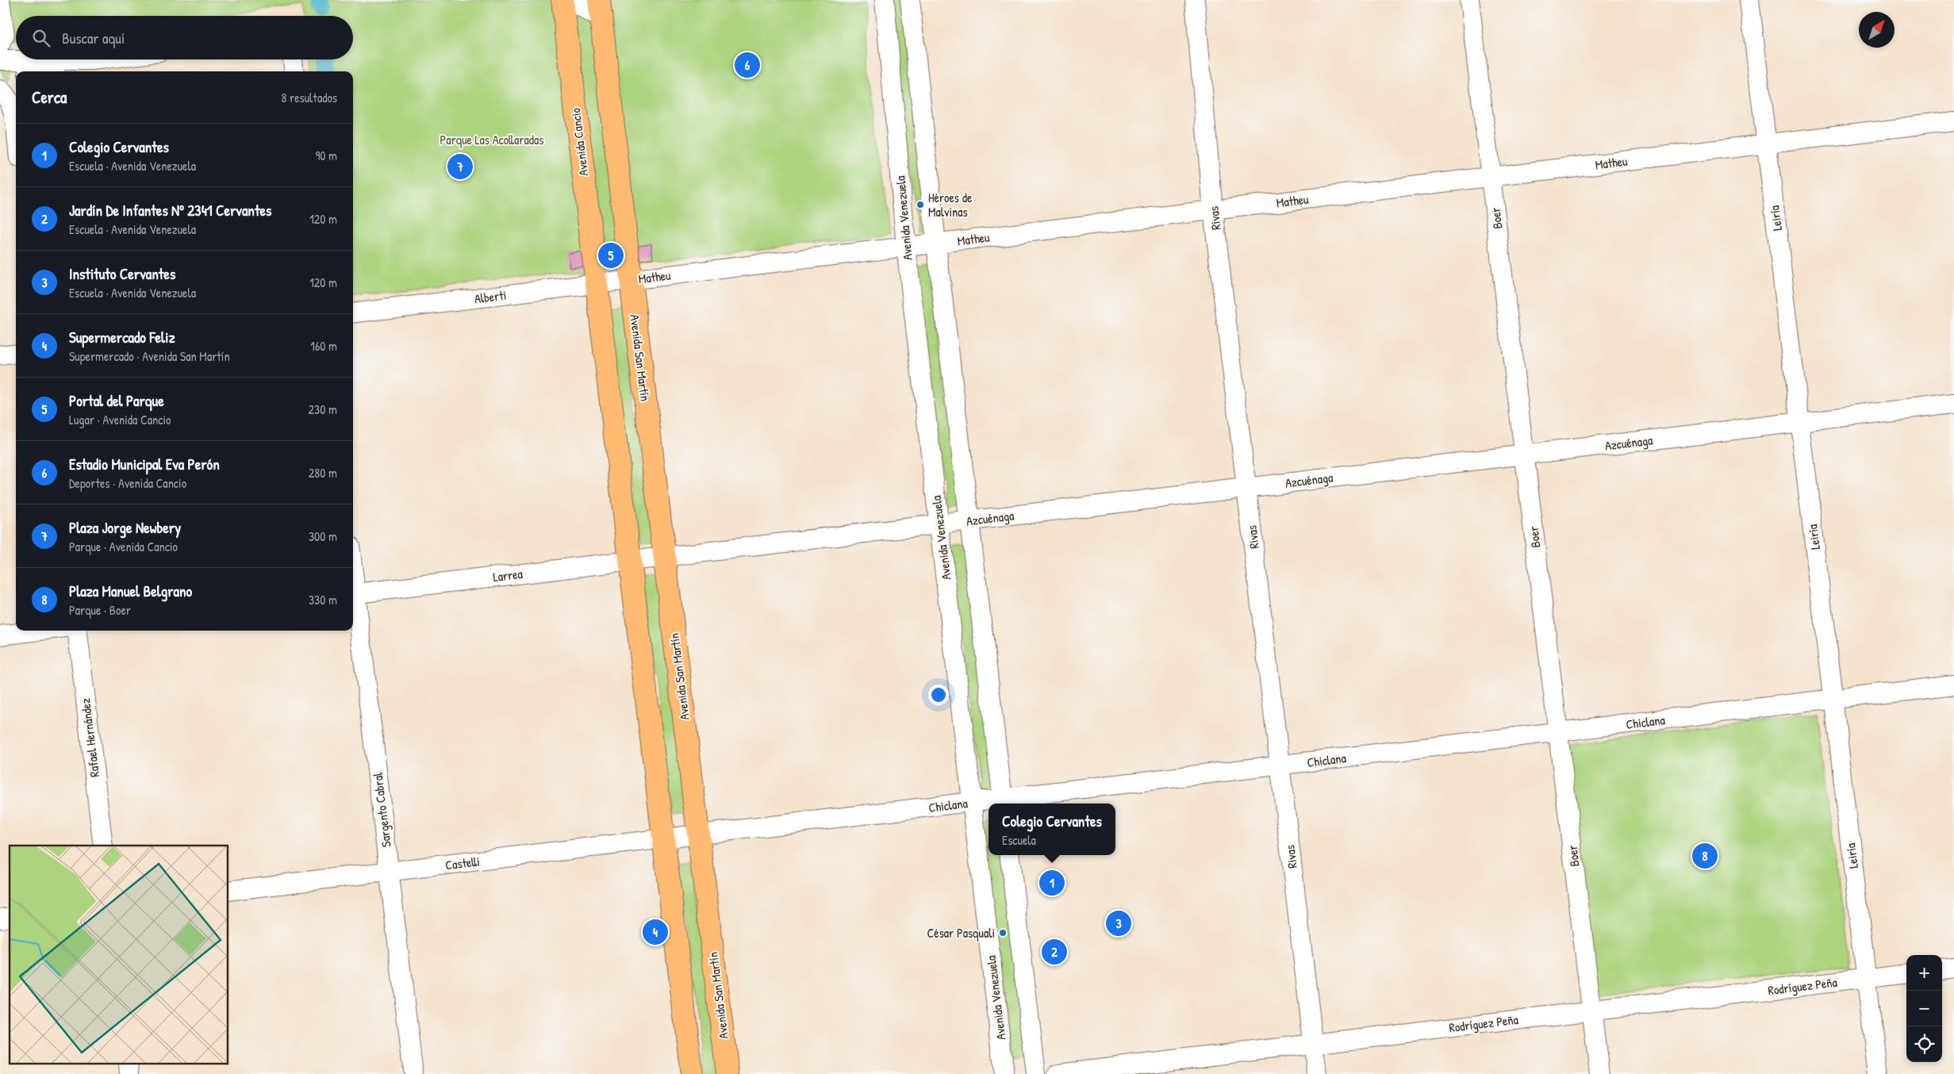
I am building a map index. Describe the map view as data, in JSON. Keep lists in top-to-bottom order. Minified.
{"streets":{"main road":["Avenida Cancio","Avenida San Martín"],"street":["Matheu","Avenida Venezuela","Rivas","Boer","Leiría","Alberti","Azcuénaga","Larrea","Chiclana","Rafael Hernández","Sargento Cabral","Castelli","Rodríguez Peña"]},"crossings":[["Avenida Cancio","Alberti"],["Matheu","Avenida Venezuela"],["Matheu","Rivas"],["Matheu","Boer"],["Matheu","Leiría"],["Matheu","Alberti"],["Matheu","Avenida San Martín"],["Avenida Venezuela","Azcuénaga"],["Avenida Venezuela","Chiclana"],["Rivas","Azcuénaga"],["Rivas","Chiclana"],["Rivas","Rodríguez Peña"],["Boer","Azcuénaga"],["Boer","Chiclana"],["Boer","Rodríguez Peña"],["Leiría","Azcuénaga"],["Leiría","Chiclana"],["Leiría","Rodríguez Peña"],["Alberti","Avenida San Martín"],["Avenida San Martín","Azcuénaga"],["Avenida San Martín","Larrea"],["Avenida San Martín","Chiclana"],["Avenida San Martín","Castelli"],["Azcuénaga","Larrea"],["Larrea","Sargento Cabral"],["Chiclana","Castelli"],["Sargento Cabral","Castelli"]],"parks":["Parque Las Acollaradas"],"places":["Héroes de Malvinas","César Pasquali"],"north":"top right","page":{"search":"Buscar aquí","pins":["6","7","5","8","1","3","4","2"],"heading":["Cerca","8 resultados"],"list":[{"mark":"1","name":"Colegio Cervantes","note":"Escuela · Avenida Venezuela","value":"90 m"},{"mark":"2","name":"Jardín De Infantes Nº 2341 Cervantes","note":"Escuela · Avenida Venezuela","value":"120 m"},{"mark":"3","name":"Instituto Cervantes","note":"Escuela · Avenida Venezuela","value":"120 m"},{"mark":"4","name":"Supermercado Feliz","note":"Supermercado · Avenida San Martín","value":"160 m"},{"mark":"5","name":"Portal del Parque","note":"Lugar · Avenida Cancio","value":"230 m"},{"mark":"6","name":"Estadio Municipal Eva Perón","note":"Deportes · Avenida Cancio","value":"280 m"},{"mark":"7","name":"Plaza Jorge Newbery","note":"Parque · Avenida Cancio","value":"300 m"},{"mark":"8","name":"Plaza Manuel Belgrano","note":"Parque · Boer","value":"330 m"}],"popup":["Colegio Cervantes","Escuela"],"map_buttons":["+","−"]}}
